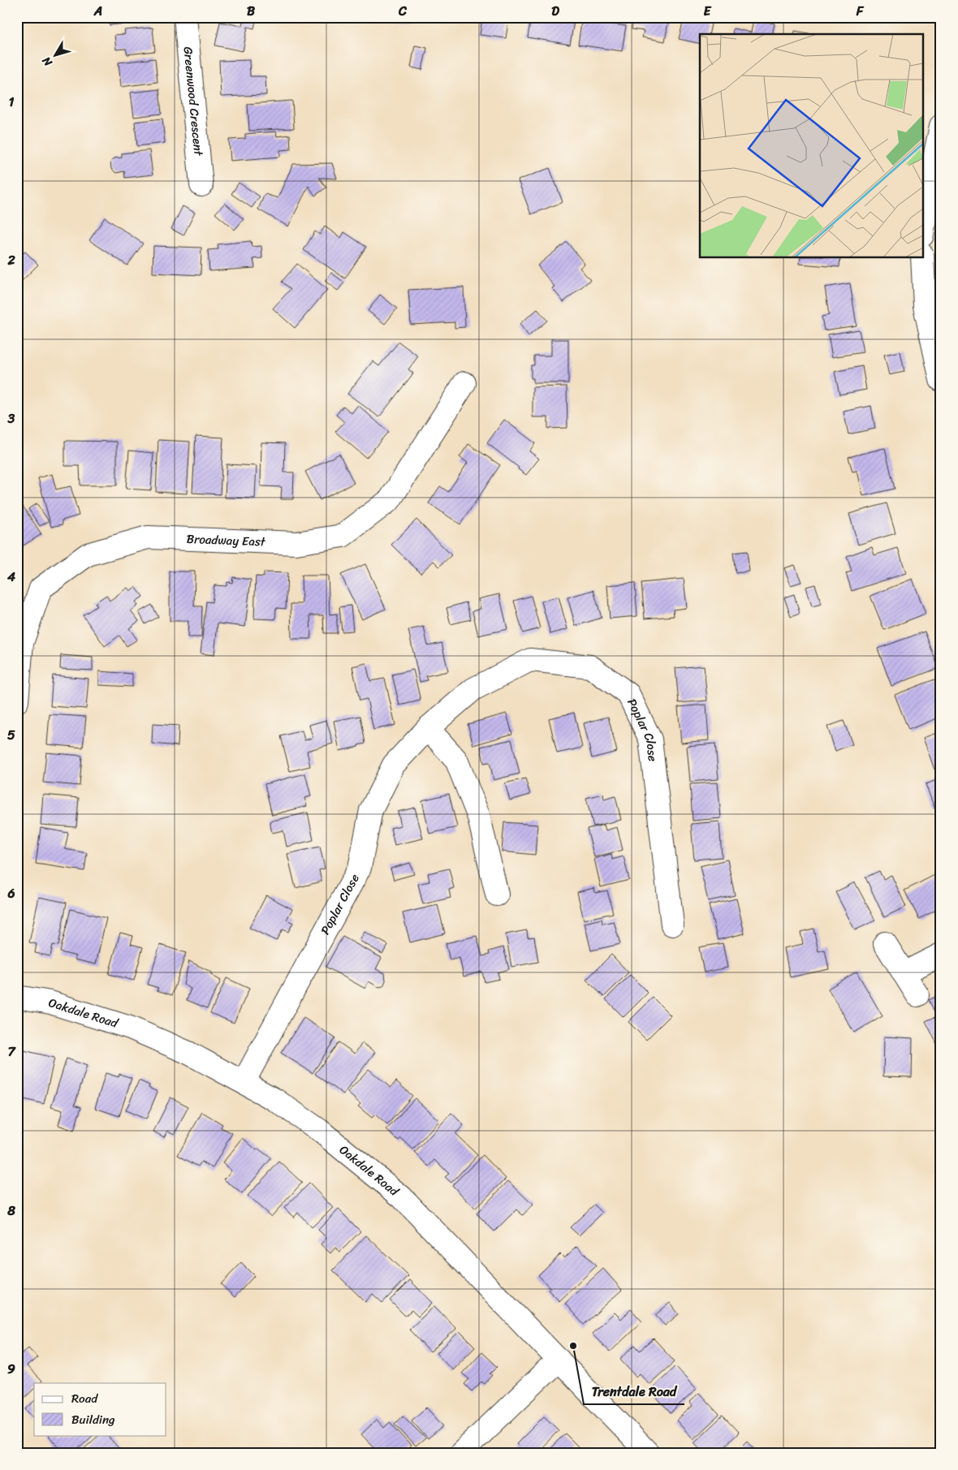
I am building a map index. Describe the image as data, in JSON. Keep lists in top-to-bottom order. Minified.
{"streets":{"street":["Greenwood Crescent","Broadway East","Poplar Close","Oakdale Road"]},"crossings":[["Poplar Close","Oakdale Road"]],"places":["Trentdale Road"],"legend":["Road","Building"],"north":"bottom left","grid":{"columns":["A","B","C","D","E","F"],"rows":["1","2","3","4","5","6","7","8","9"]}}
